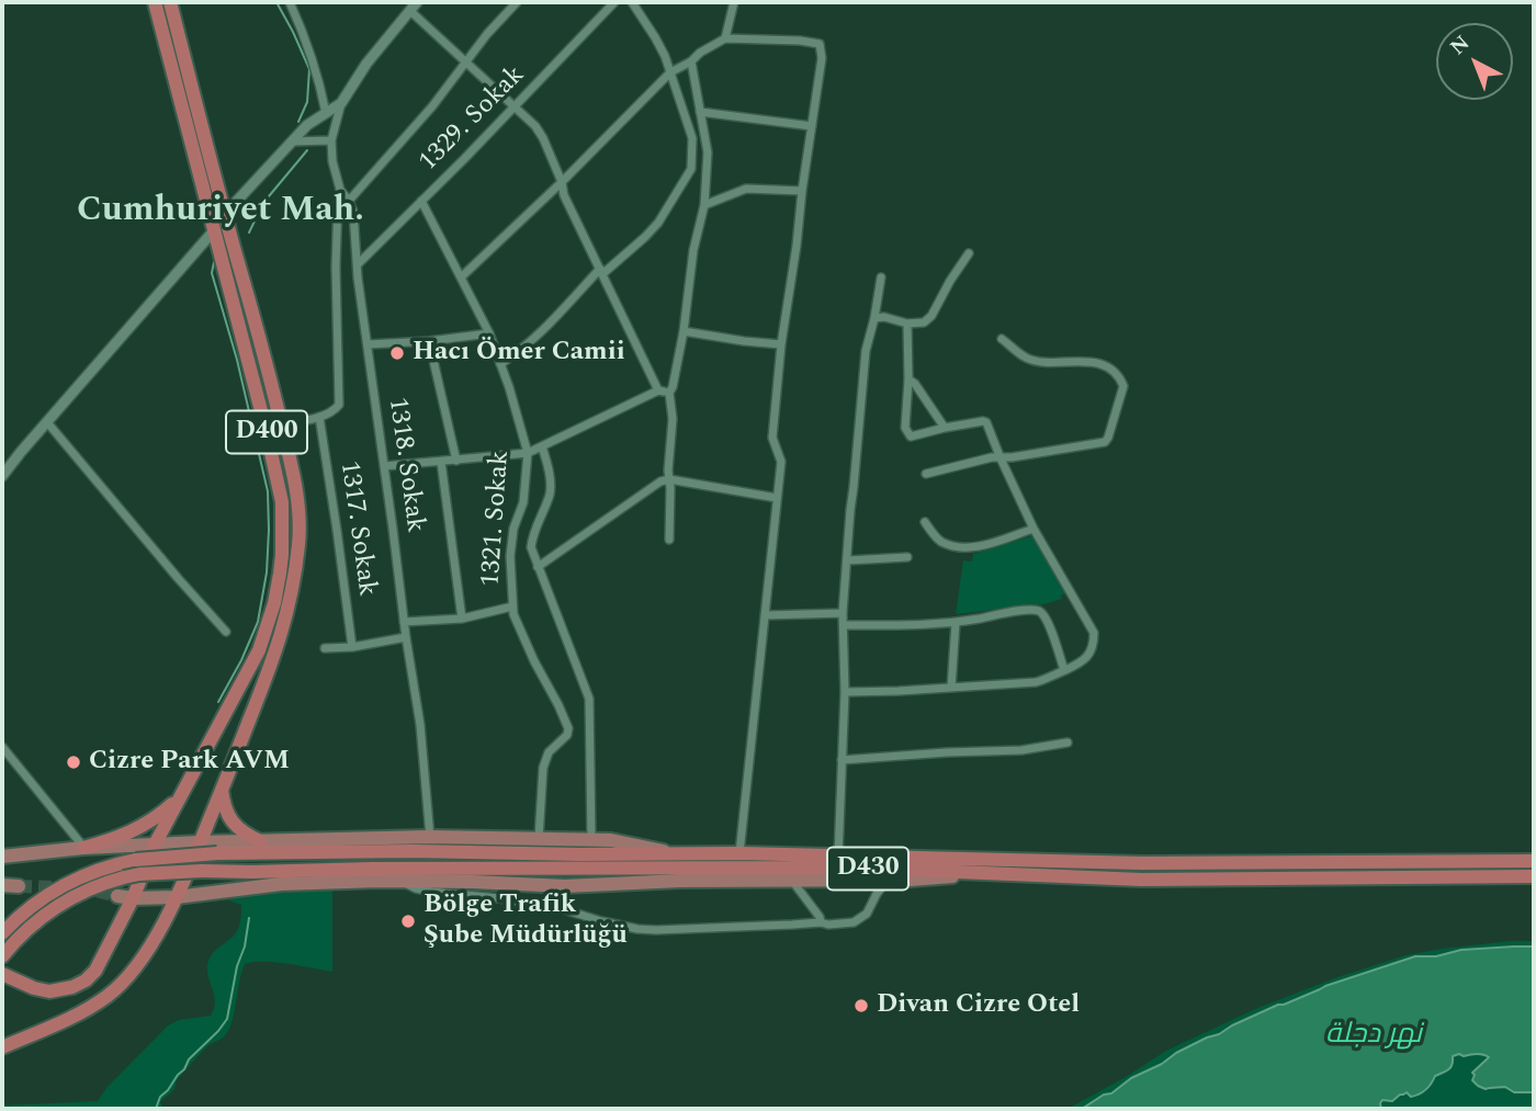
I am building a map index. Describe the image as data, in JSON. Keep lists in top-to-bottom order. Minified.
{"streets":{"highway":["D400","D430"],"street":["1329. Sokak","1318. Sokak","1321. Sokak","1317. Sokak"]},"crossings":[["1329. Sokak","1318. Sokak"],["1329. Sokak","1321. Sokak"]],"districts":["Cumhuriyet Mah."],"water":["نهر دجلة"],"places":["Hacı Ömer Camii","Cizre Park AVM","Bölge Trafik Şube Müdürlüğü","Divan Cizre Otel"],"north":"top left"}
